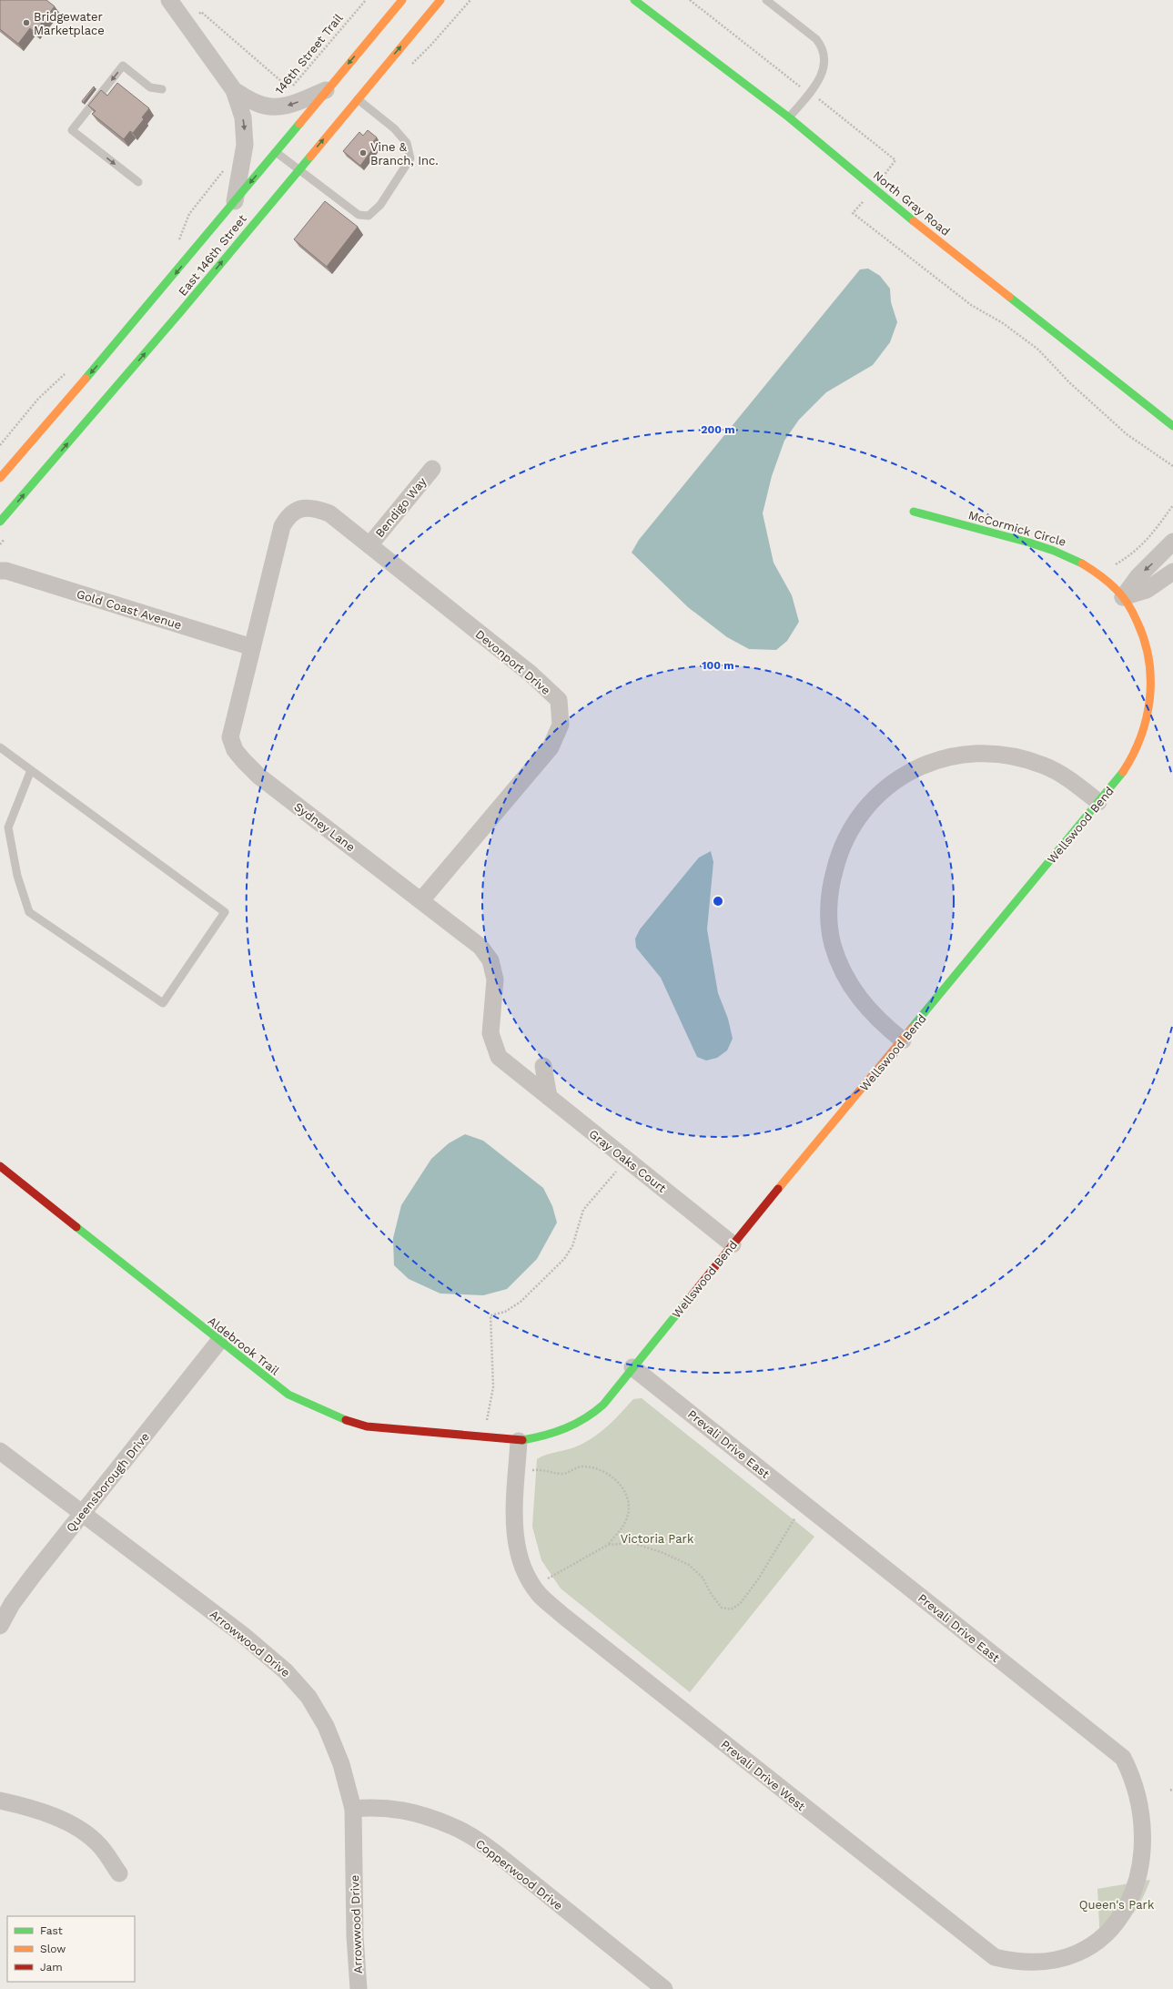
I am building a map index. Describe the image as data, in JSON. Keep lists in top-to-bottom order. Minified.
{"streets":{"street":["North Gray Road","East 146th Street","Bendigo Way","McCormick Circle","Gold Coast Avenue","Devonport Drive","Wellswood Bend","Sydney Lane","Gray Oaks Court","Aldebrook Trail","Prevali Drive East","Queensborough Drive","Arrowwood Drive","Prevali Drive West","Copperwood Drive"],"path":["146th Street Trail"]},"crossings":[["Bendigo Way","Devonport Drive"],["McCormick Circle","Wellswood Bend"],["Gold Coast Avenue","Sydney Lane"],["Devonport Drive","Sydney Lane"],["Wellswood Bend","Gray Oaks Court"],["Wellswood Bend","Aldebrook Trail"],["Wellswood Bend","Prevali Drive East"],["Wellswood Bend","Prevali Drive West"],["Sydney Lane","Gray Oaks Court"],["Aldebrook Trail","Queensborough Drive"],["Aldebrook Trail","Prevali Drive West"],["Queensborough Drive","Arrowwood Drive"],["Arrowwood Drive","Copperwood Drive"]],"parks":["Victoria Park","Queen's Park"],"places":["Bridgewater Marketplace","Vine & Branch, Inc."],"legend":["Fast","Slow","Jam"],"rings":["200 m","100 m"]}
